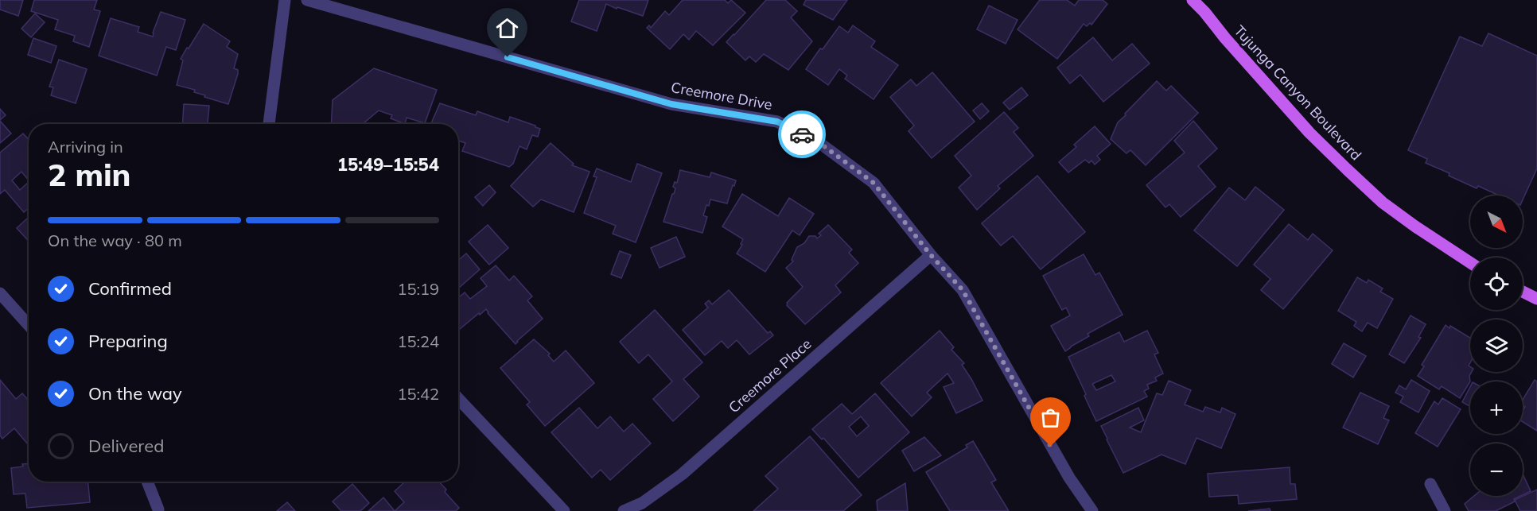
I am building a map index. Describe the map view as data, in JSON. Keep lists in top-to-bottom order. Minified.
{"streets":{"main road":["Tujunga Canyon Boulevard"],"street":["Creemore Drive","Creemore Place"]},"crossings":[["Creemore Drive","Creemore Place"]],"north":"bottom right","page":{"heading":["2 min","Arriving in","15:49–15:54"],"map_buttons":["+","−"],"bar":"On the way · 80 m","list":[["Confirmed","15:19"],["Preparing","15:24"],["On the way","15:42"],"Delivered"]}}
